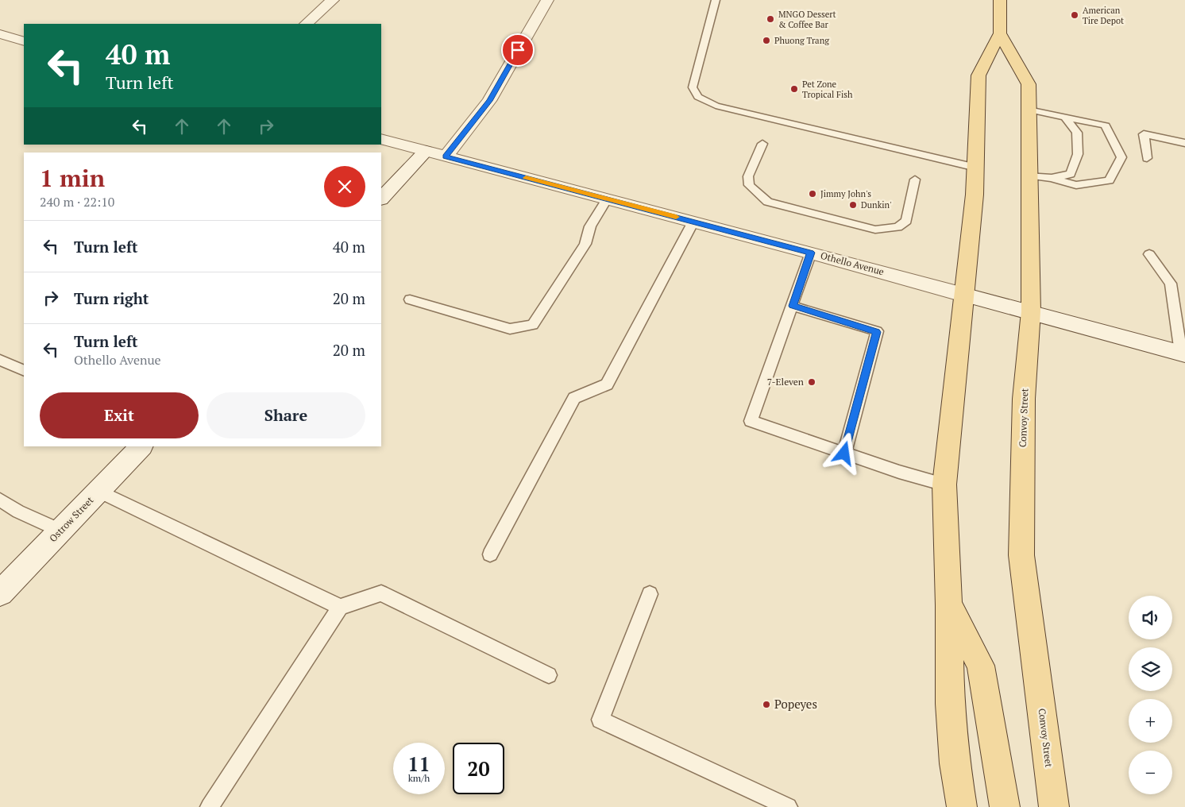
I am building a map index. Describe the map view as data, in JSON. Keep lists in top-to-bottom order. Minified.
{"streets":{"main road":["Convoy Street"],"street":["Othello Avenue","Ostrow Street"]},"crossings":[["Othello Avenue","Convoy Street"]],"places":["American Tire Depot","MNGO Dessert & Coffee Bar","Phuong Trang","Pet Zone Tropical Fish","Jimmy John's","Dunkin'","7-Eleven","Popeyes"],"page":{"turn":["40 m","Turn left"],"heading":["1 min","240 m · 22:10"],"list":[{"name":"Turn left","value":"40 m"},{"name":"Turn right","value":"20 m"},{"name":"Turn left","note":"Othello Avenue","value":"20 m"}],"buttons":["Exit","Share"],"map_buttons":["+","−"],"speed":"11 km/h","limit":"20"}}
